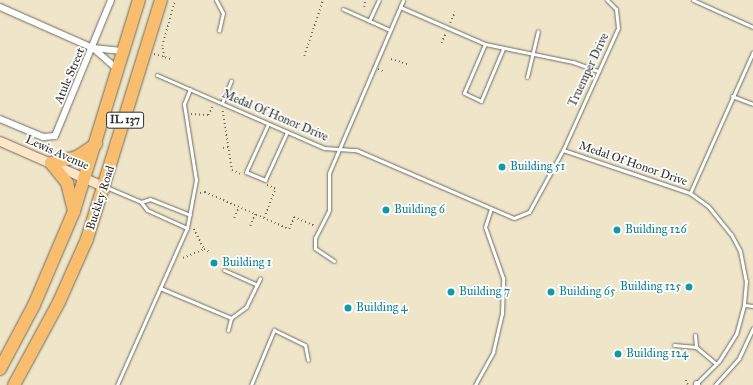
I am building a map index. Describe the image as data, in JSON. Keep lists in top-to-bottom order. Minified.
{"streets":{"highway":["IL 137","Buckley Road"],"main road":["Lewis Avenue"],"street":["Atule Street"],"lane":["Truemper Drive","Medal Of Honor Drive"]},"crossings":[["Truemper Drive","Medal Of Honor Drive"],["Lewis Avenue","Buckley Road"]],"places":["Building 51","Building 6","Building 126","Building 1","Building 125","Building 7","Building 65","Building 4","Building 124"]}
